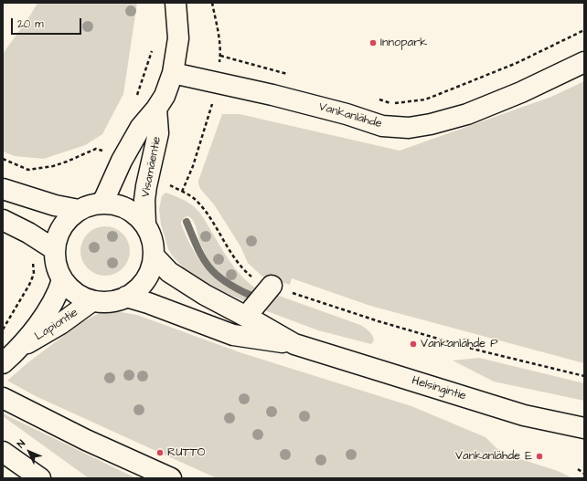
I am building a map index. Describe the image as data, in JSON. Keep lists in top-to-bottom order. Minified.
{"streets":{"main road":["Vankanlähde","Visamäentie","Lapiontie","Helsingintie"]},"crossings":[["Vankanlähde","Visamäentie"],["Visamäentie","Lapiontie"],["Visamäentie","Helsingintie"],["Lapiontie","Helsingintie"]],"places":["Innopark","Vankanlähde P","RUTTO","Vankanlähde E"],"scale_bar":"20 m","north":"top left"}
